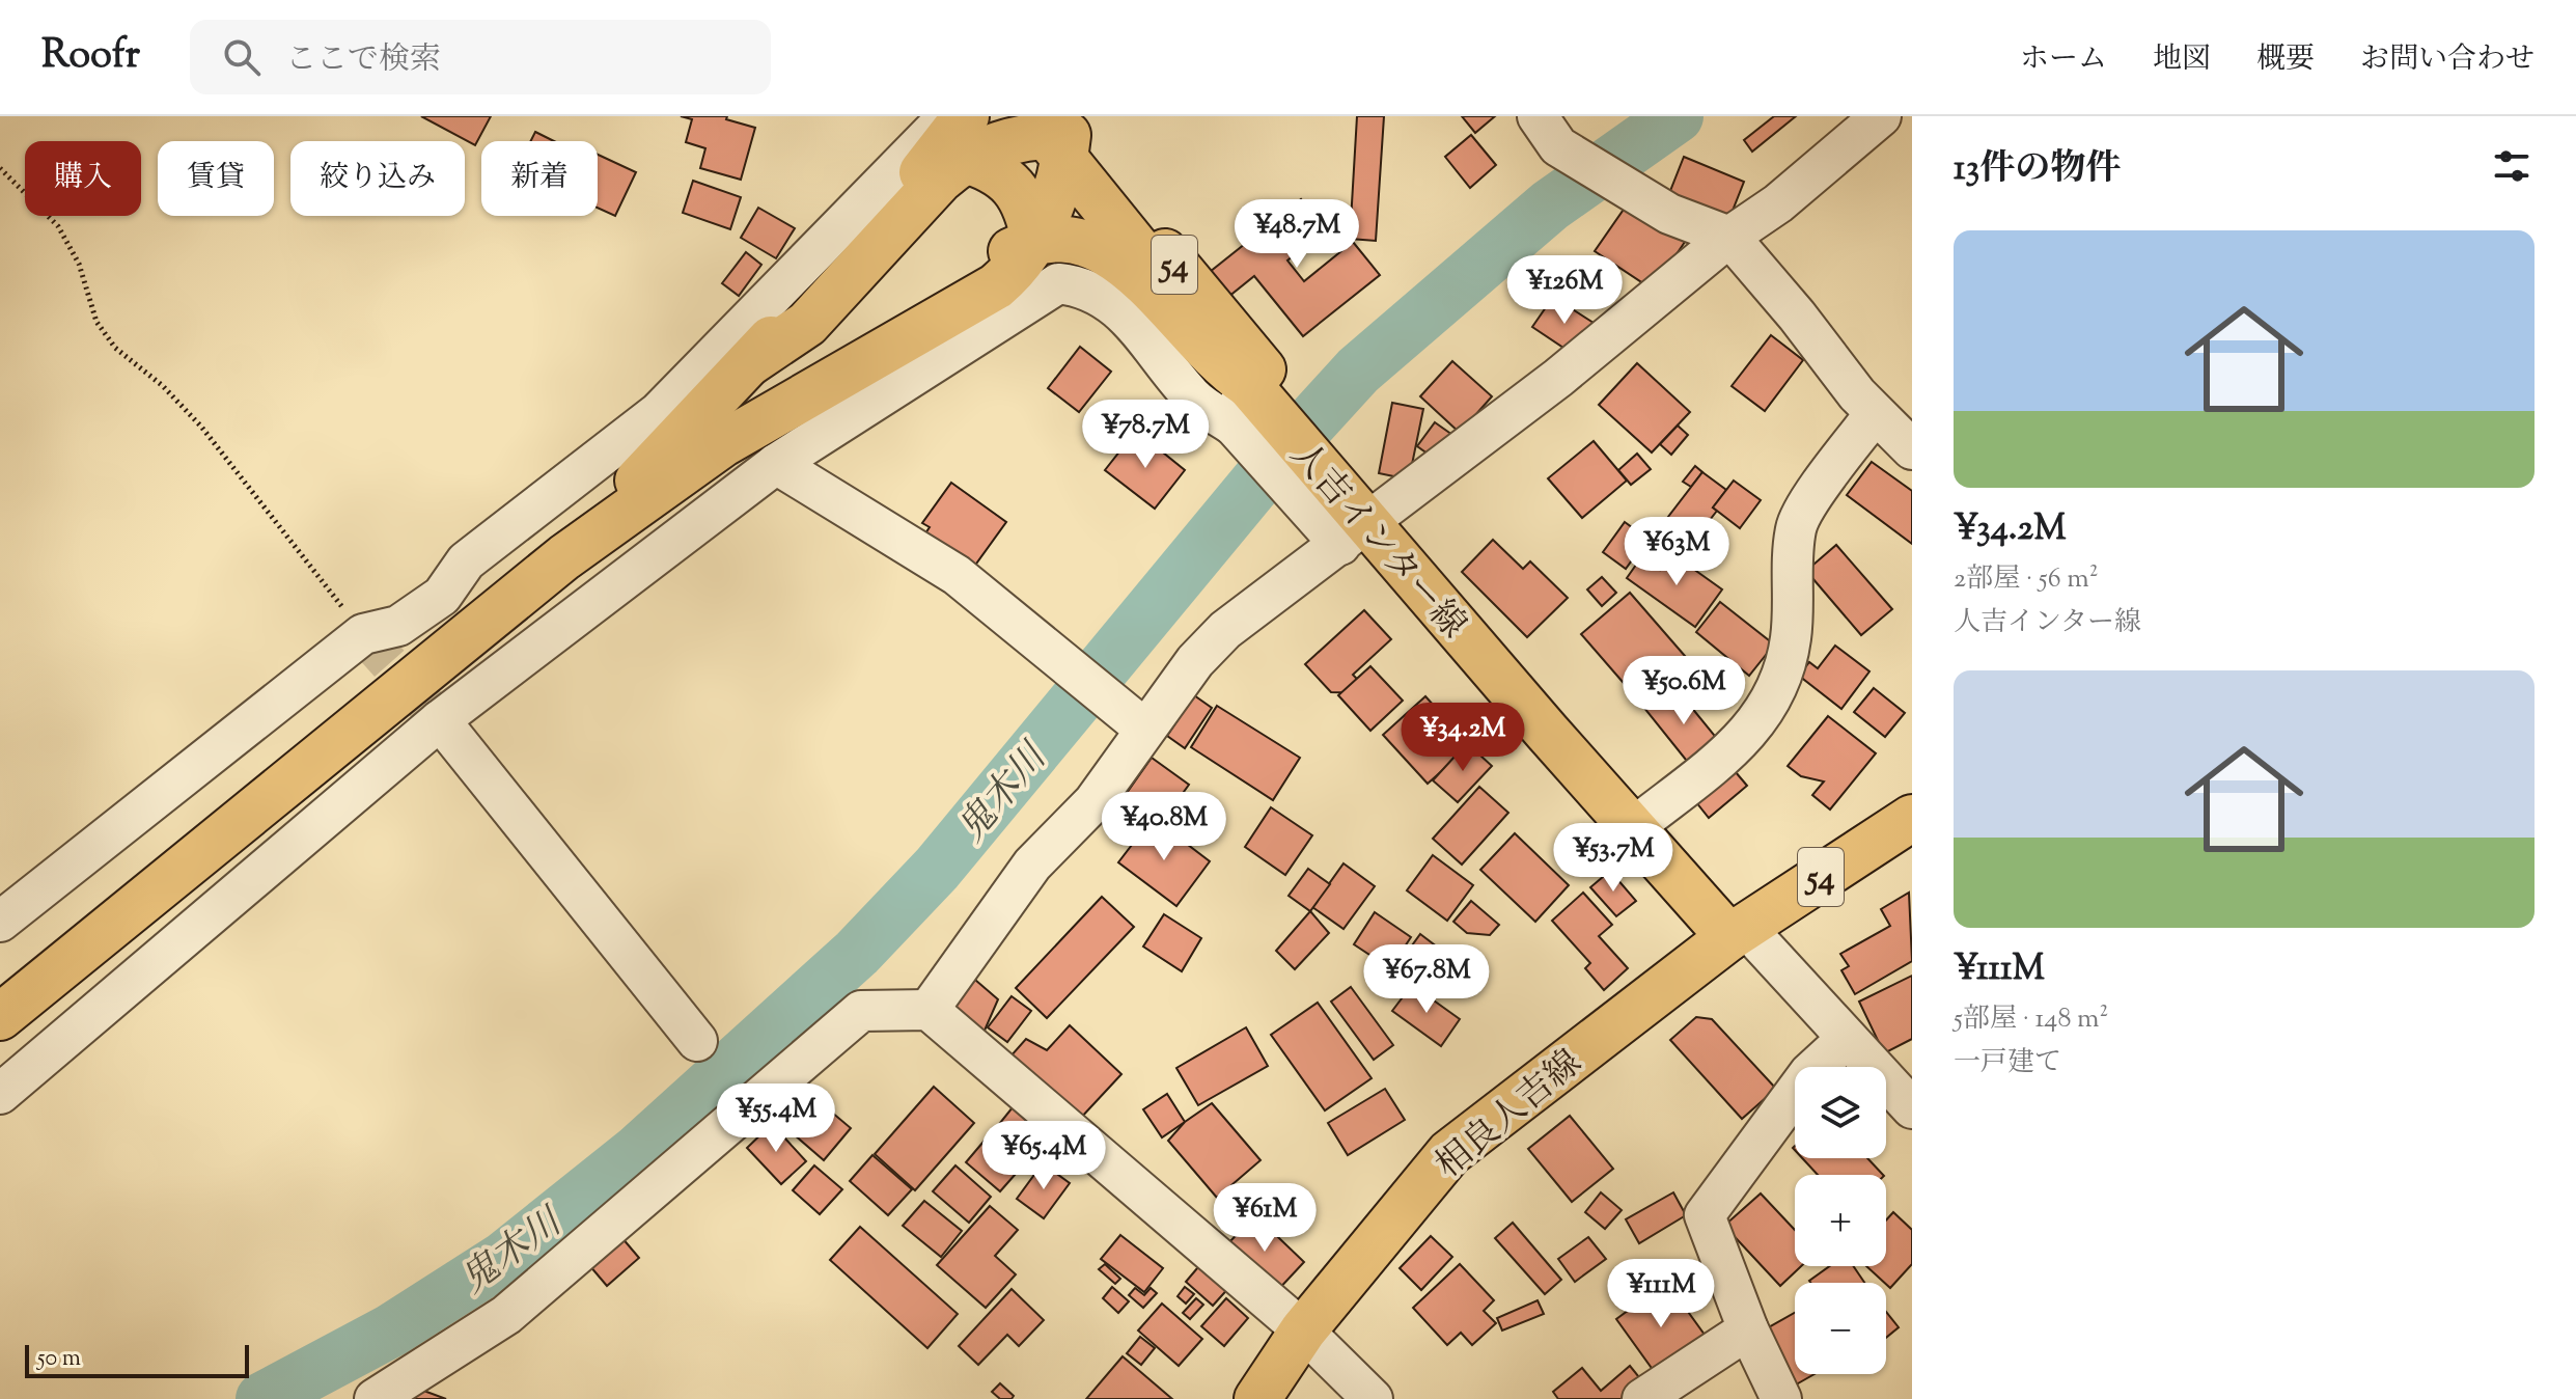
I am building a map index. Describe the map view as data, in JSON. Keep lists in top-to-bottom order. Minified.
{"streets":{"main road":["54","人吉インター線","相良人吉線"]},"crossings":[["54","人吉インター線"],["54","相良人吉線"],["人吉インター線","相良人吉線"]],"water":["鬼木川"],"scale_bar":"50 m","page":{"header":"Roofr","search":"ここで検索","nav":["ホーム","地図","概要","お問い合わせ"],"heading":"13件の物件","chip":["購入","賃貸","絞り込み","新着"],"price":["¥48.7M","¥126M","¥78.7M","¥63M","¥50.6M","¥34.2M","¥40.8M","¥53.7M","¥67.8M","¥55.4M","¥65.4M","¥61M","¥111M"],"list":[{"name":"¥34.2M","note":"2部屋 · 56 m² · 人吉インター線"},{"name":"¥111M","note":"5部屋 · 148 m² · 一戸建て"}],"map_buttons":["+","−"],"scale":"50 m"}}
